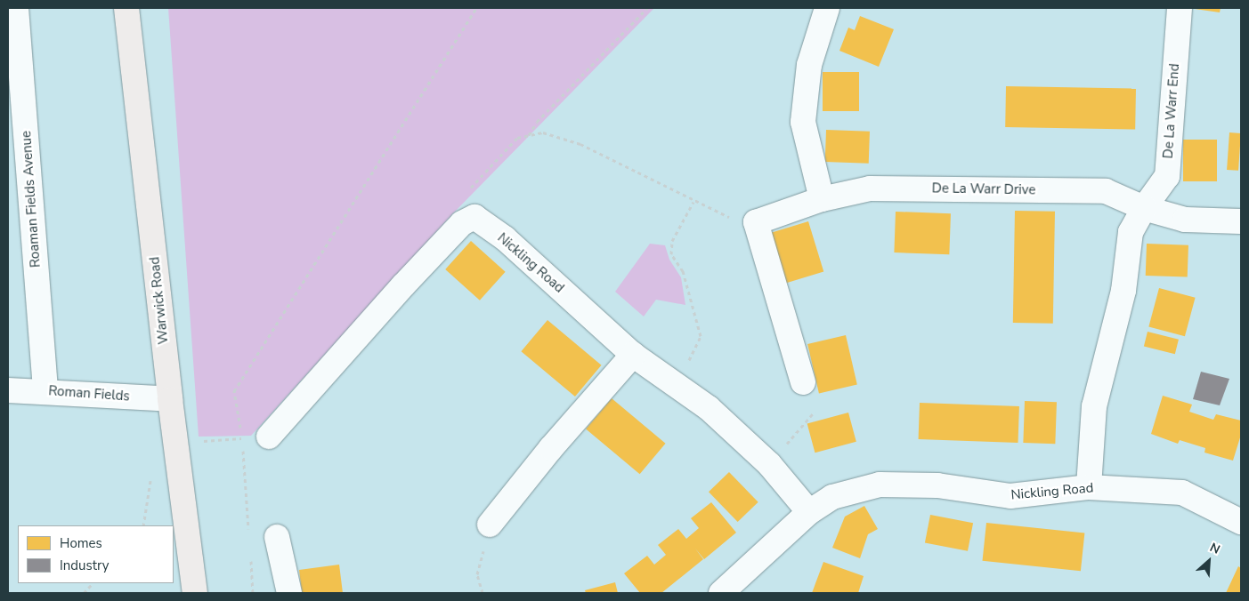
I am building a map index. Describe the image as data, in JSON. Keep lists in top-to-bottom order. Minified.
{"streets":{"main road":["Warwick Road"],"street":["De La Warr End","De La Warr Drive","Roaman Fields Avenue","Nickling Road","Roman Fields"]},"crossings":[["De La Warr End","De La Warr Drive"],["Roaman Fields Avenue","Roman Fields"],["Warwick Road","Roman Fields"]],"legend":["Homes","Industry"],"north":"top right"}
